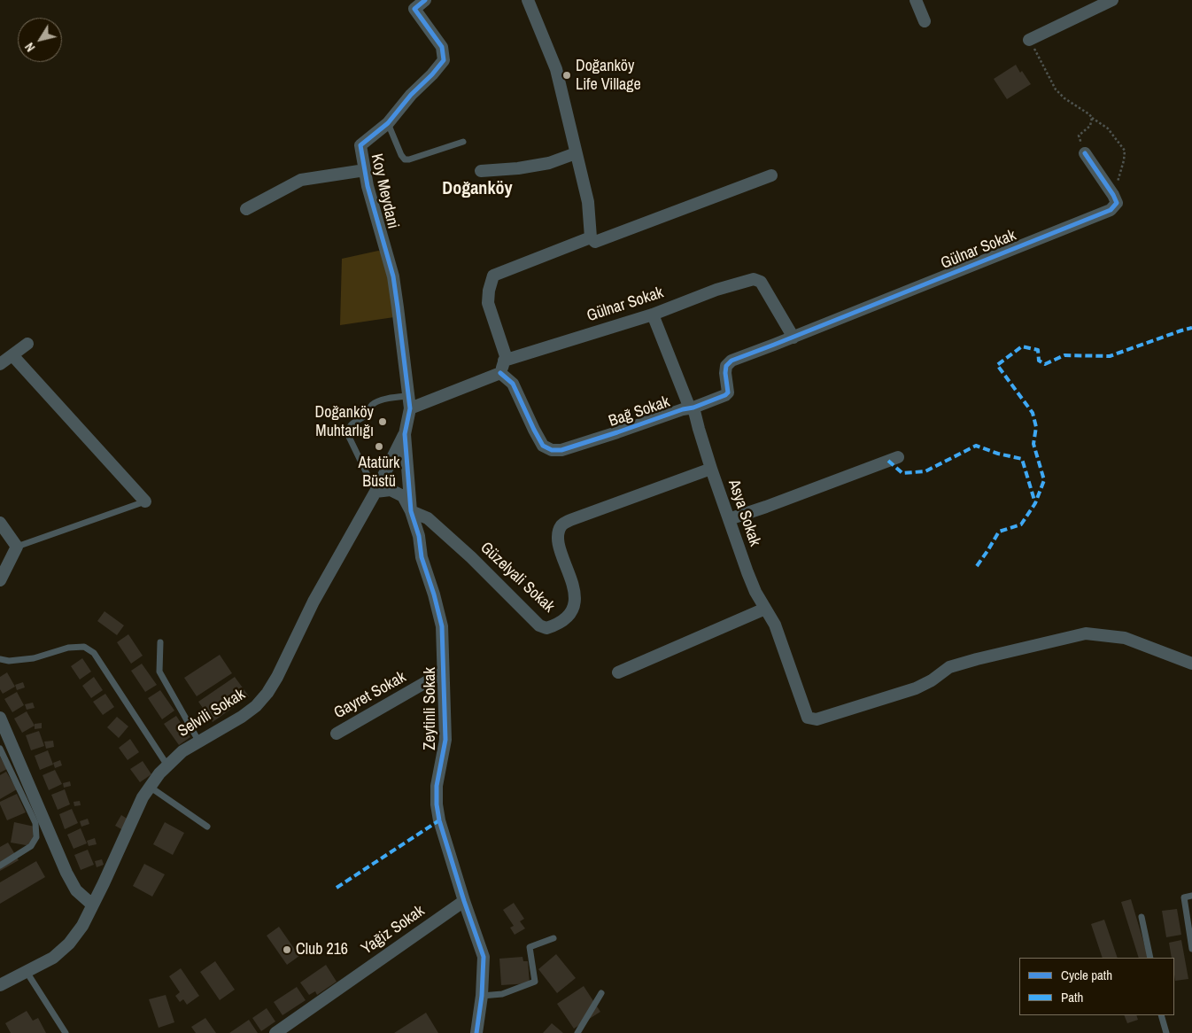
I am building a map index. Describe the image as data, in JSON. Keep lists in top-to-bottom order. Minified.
{"streets":{"street":["Koy Meydani","Gülnar Sokak","Bağ Sokak","Asya Sokak","Güzelyali Sokak","Gayret Sokak","Zeytinli Sokak","Selvili Sokak","Yağiz Sokak"]},"crossings":[["Koy Meydani","Zeytinli Sokak"],["Gülnar Sokak","Bağ Sokak"],["Gülnar Sokak","Asya Sokak"],["Bağ Sokak","Asya Sokak"],["Asya Sokak","Güzelyali Sokak"],["Güzelyali Sokak","Zeytinli Sokak"],["Gayret Sokak","Zeytinli Sokak"],["Zeytinli Sokak","Selvili Sokak"],["Zeytinli Sokak","Yağiz Sokak"]],"districts":["Doğanköy"],"places":["Doğanköy Life Village","Doğanköy Muhtarlığı","Atatürk Büstü","Club 216"],"legend":["Cycle path","Path"],"north":"bottom left"}
